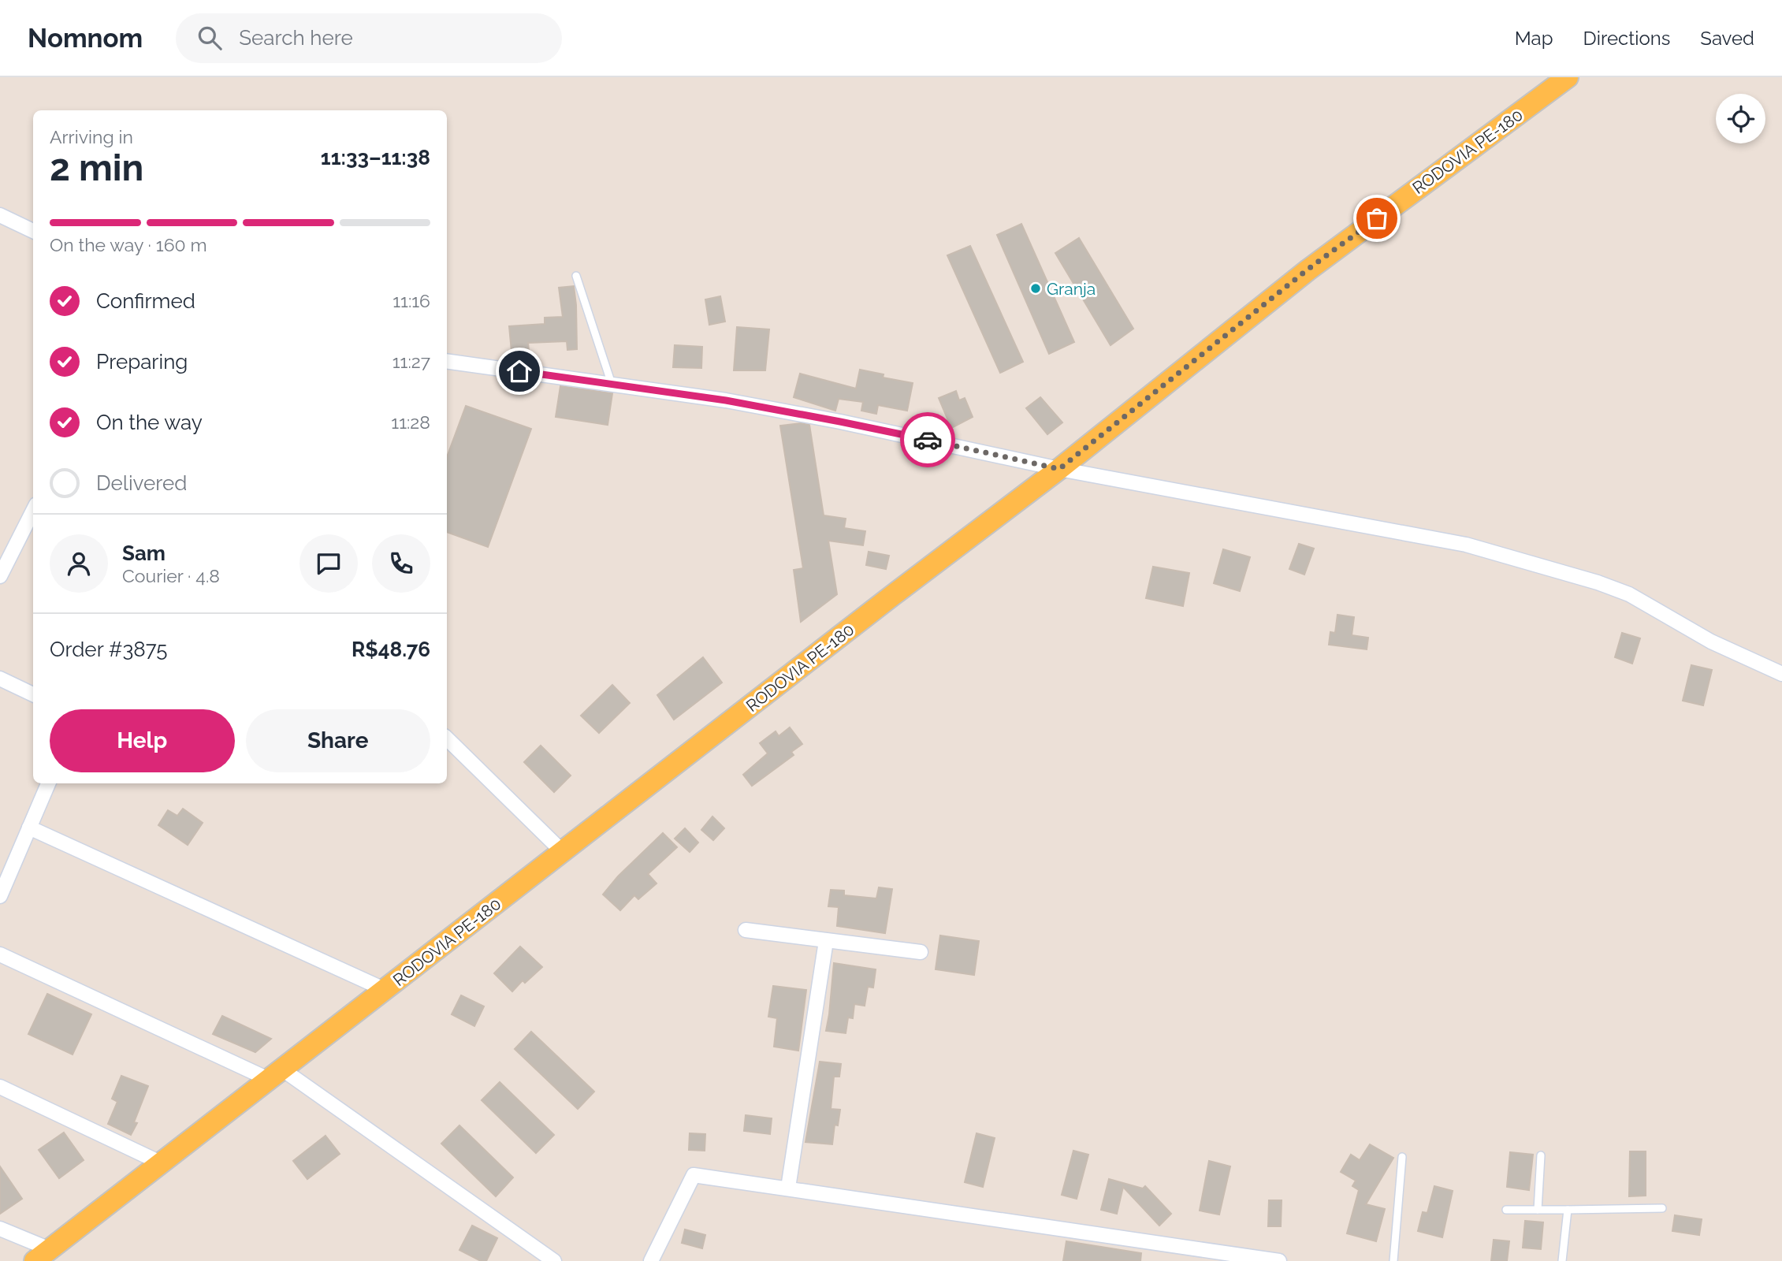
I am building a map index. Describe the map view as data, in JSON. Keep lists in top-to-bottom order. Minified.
{"streets":{"main road":["RODOVIA PE-180"]},"places":["Granja"],"page":{"header":"Nomnom","search":"Search here","nav":["Map","Directions","Saved"],"heading":["2 min","Arriving in","11:33–11:38"],"panel":["Sam","Courier · 4.8","Order #3875","R$48.76"],"bar":"On the way · 160 m","list":[["Confirmed","11:16"],["Preparing","11:27"],["On the way","11:28"],"Delivered"],"buttons":["Help","Share"]}}
